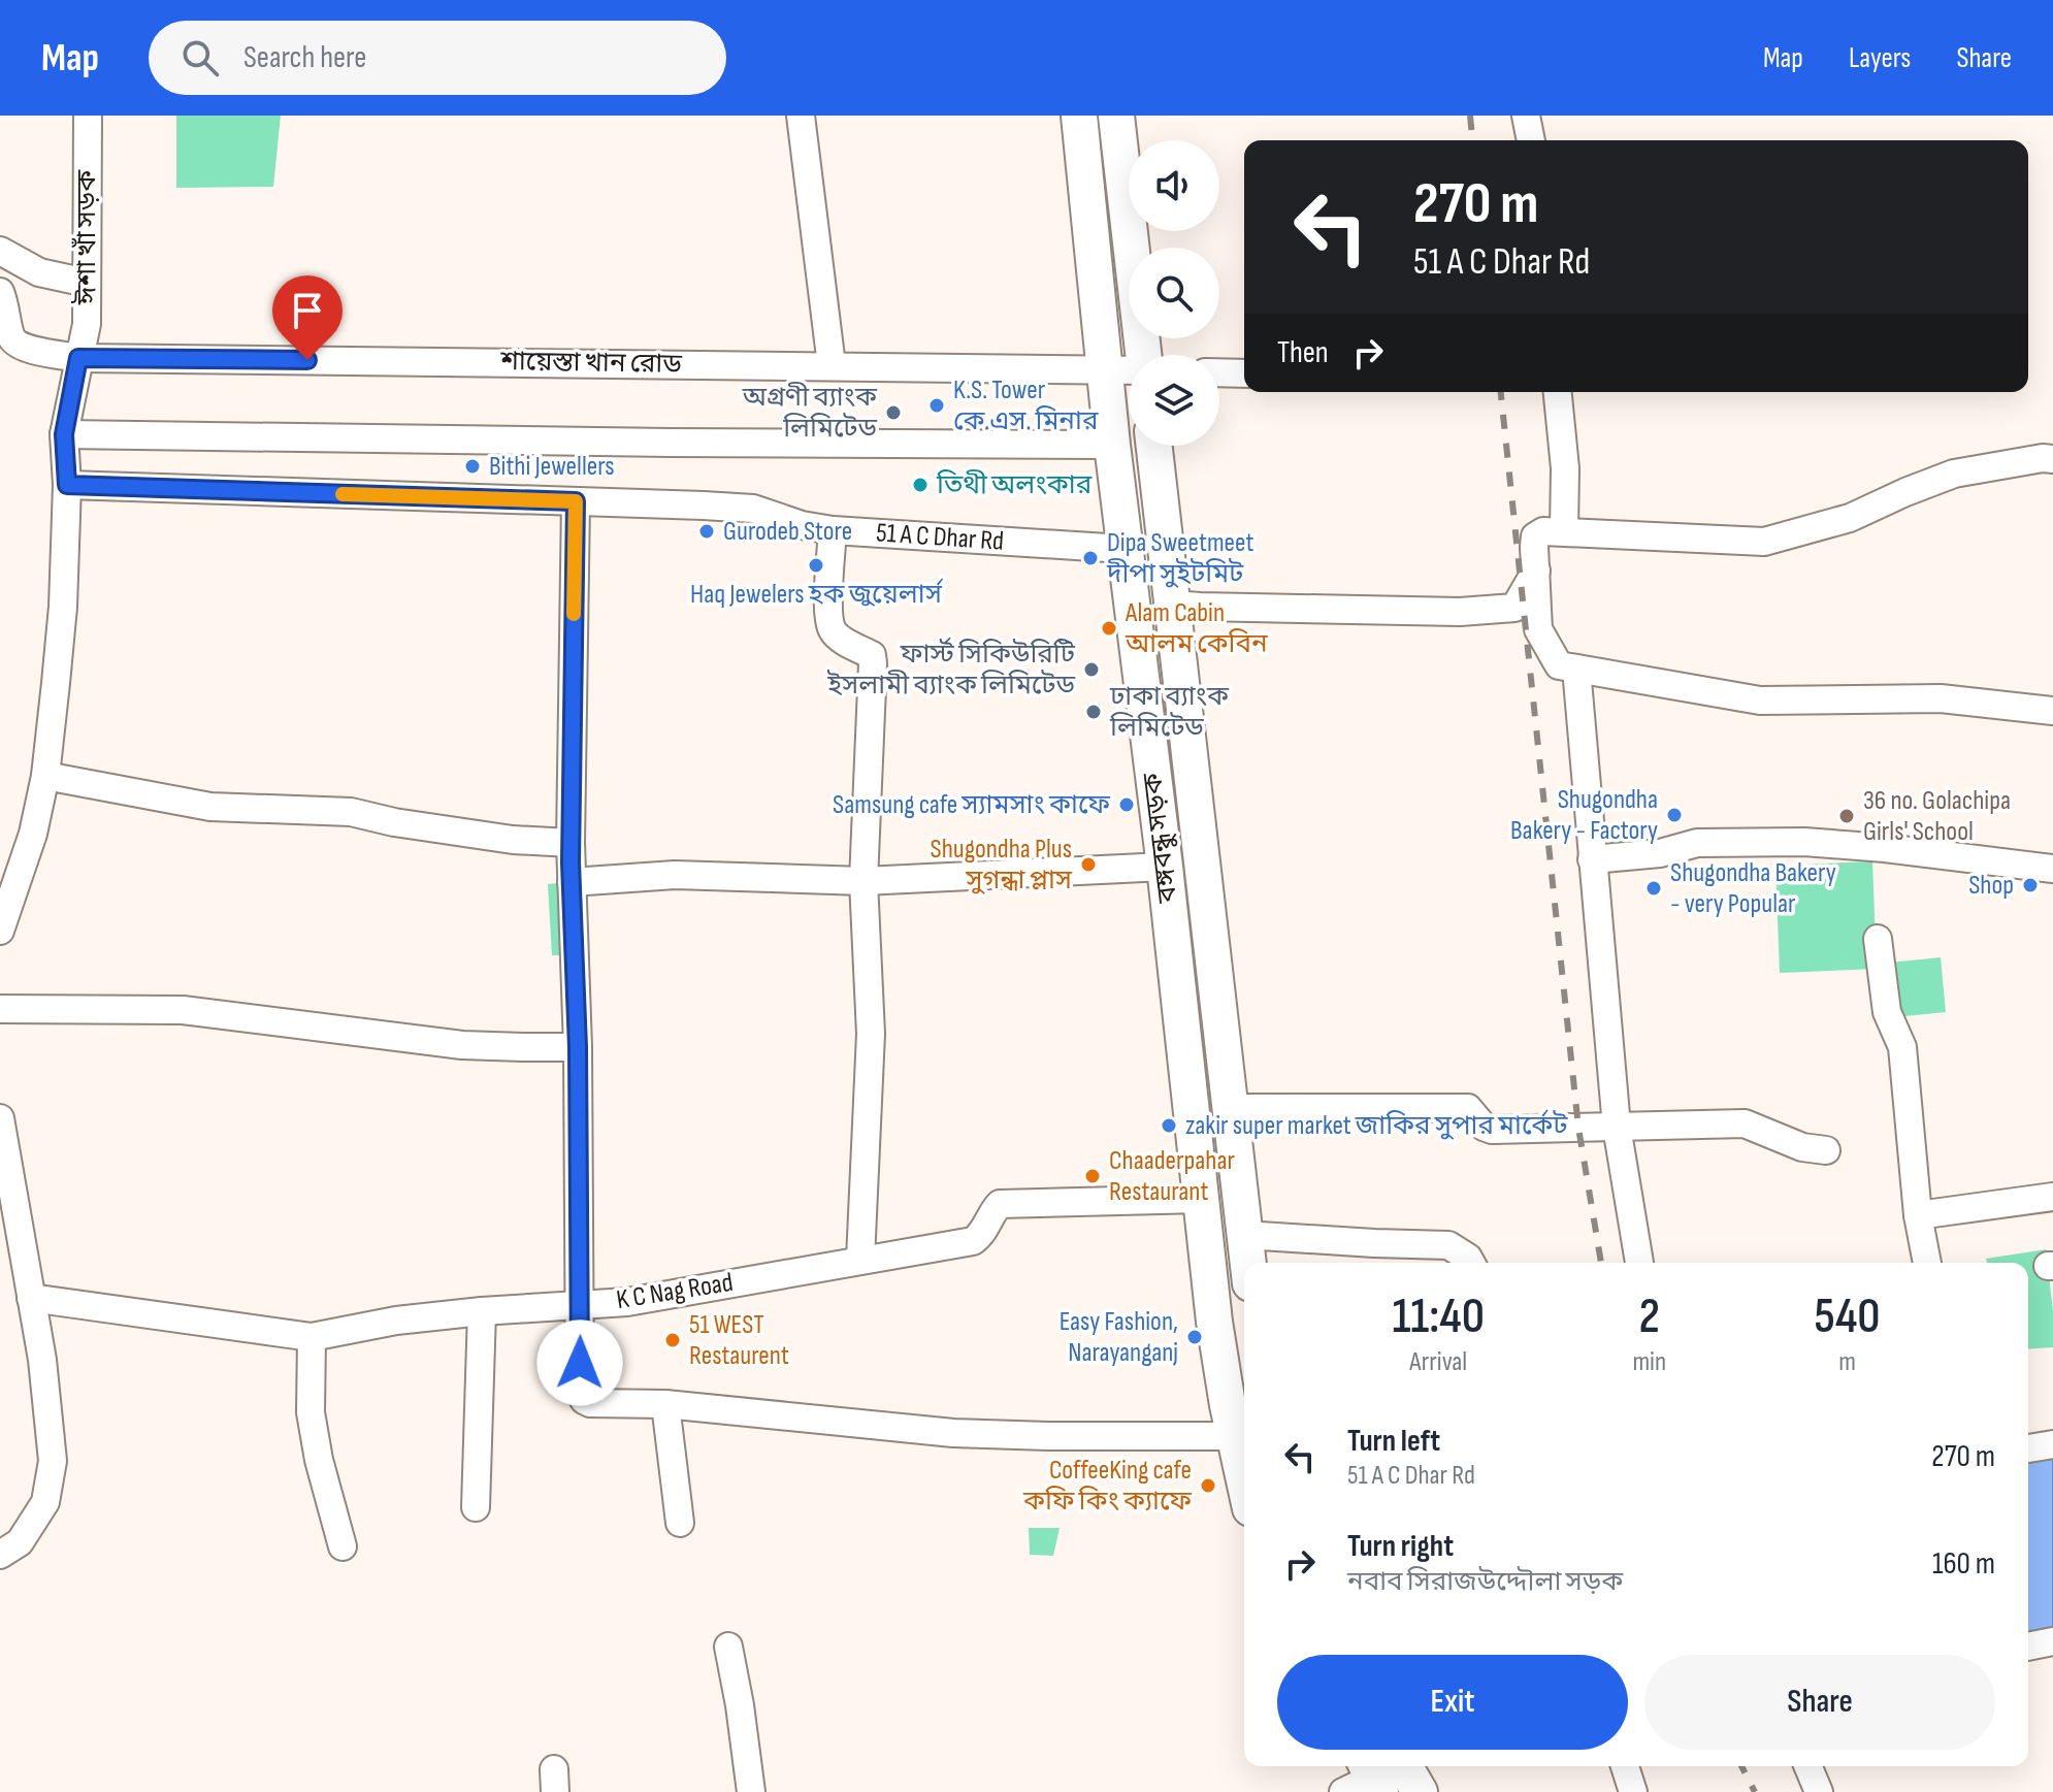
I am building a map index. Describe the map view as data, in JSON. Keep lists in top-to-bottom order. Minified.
{"streets":{"main road":["বঙ্গবন্ধু সড়ক"],"street":["ঈশা খাঁ সড়ক","শায়েস্তা খান রোড","51 A C Dhar Rd","K C Nag Road"]},"crossings":[["ঈশা খাঁ সড়ক","শায়েস্তা খান রোড"],["ঈশা খাঁ সড়ক","51 A C Dhar Rd"],["শায়েস্তা খান রোড","বঙ্গবন্ধু সড়ক"],["51 A C Dhar Rd","বঙ্গবন্ধু সড়ক"],["বঙ্গবন্ধু সড়ক","K C Nag Road"]],"places":["K.S. Tower কে.এস. মিনার","অগ্রণী ব্যাংক লিমিটেড","Bithi Jewellers","তিথী অলংকার","Gurodeb Store","Dipa Sweetmeet দীপা সুইটমিট","Haq Jewelers হক জুয়েলার্স","Alam Cabin আলম কেবিন","ফার্স্ট সিকিউরিটি ইসলামী ব্যাংক লিমিটেড","ঢাকা ব্যাংক লিমিটেড","Samsung cafe স্যামসাং কাফে","Shugondha Bakery - Factory","36 no. Golachipa Girls' School","Shugondha Plus সুগন্ধা প্লাস","Shop","Shugondha Bakery - very Popular","zakir super market জাকির সুপার মার্কেট","Chaaderpahar Restaurant","Easy Fashion, Narayanganj","51 WEST Restaurent","CoffeeKing cafe কফি কিং ক্যাফে"],"page":{"header":"Map","search":"Search here","nav":["Map","Layers","Share"],"turn":["270 m","51 A C Dhar Rd"],"then":"Then","eta":["11:40","Arrival","2","min","540","m"],"list":[{"name":"Turn left","note":"51 A C Dhar Rd","value":"270 m"},{"name":"Turn right","note":"নবাব সিরাজউদ্দৌলা সড়ক","value":"160 m"}],"buttons":["Exit","Share"]}}
